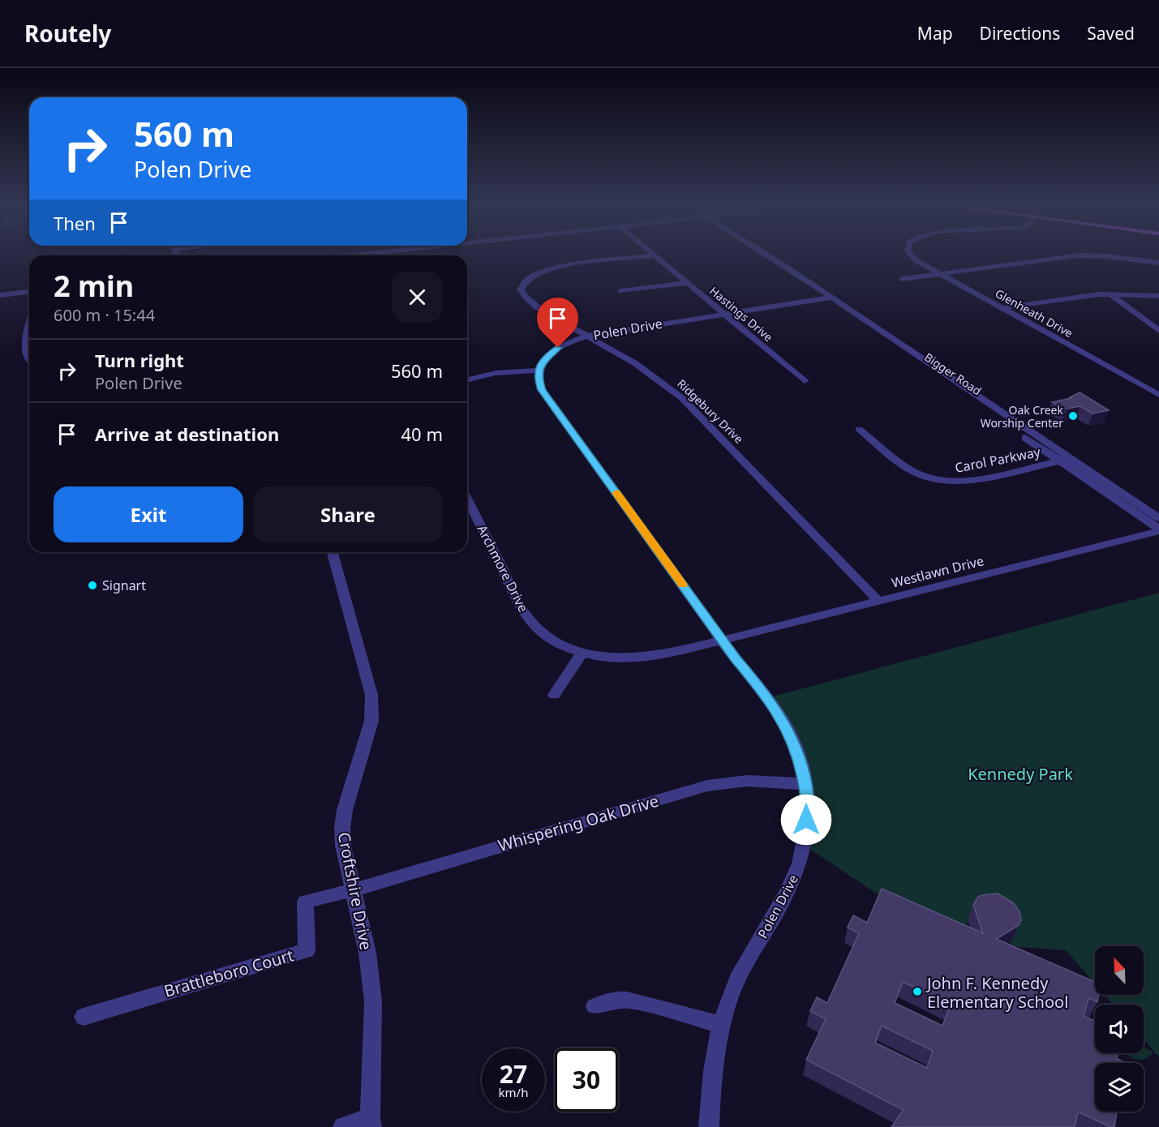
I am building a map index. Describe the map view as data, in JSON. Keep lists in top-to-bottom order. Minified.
{"streets":{"street":["Glenheath Drive","Hastings Drive","Polen Drive","Bigger Road","Ridgebury Drive","Carol Parkway","Archmore Drive","Westlawn Drive","Whispering Oak Drive","Croftshire Drive","Brattleboro Court"]},"crossings":[["Hastings Drive","Polen Drive"],["Hastings Drive","Ridgebury Drive"],["Polen Drive","Bigger Road"],["Polen Drive","Ridgebury Drive"],["Polen Drive","Archmore Drive"],["Polen Drive","Westlawn Drive"],["Polen Drive","Whispering Oak Drive"],["Bigger Road","Carol Parkway"],["Bigger Road","Westlawn Drive"],["Ridgebury Drive","Westlawn Drive"],["Archmore Drive","Westlawn Drive"],["Whispering Oak Drive","Croftshire Drive"],["Whispering Oak Drive","Brattleboro Court"],["Croftshire Drive","Brattleboro Court"]],"parks":["Kennedy Park"],"places":["Oak Creek Worship Center","Signart","John F. Kennedy Elementary School"],"north":"top left","page":{"header":"Routely","nav":["Map","Directions","Saved"],"turn":["560 m","Polen Drive"],"then":"Then","heading":["2 min","600 m · 15:44"],"list":[{"name":"Turn right","note":"Polen Drive","value":"560 m"},{"name":"Arrive at destination","value":"40 m"}],"buttons":["Exit","Share"],"speed":"27 km/h","limit":"30"}}
